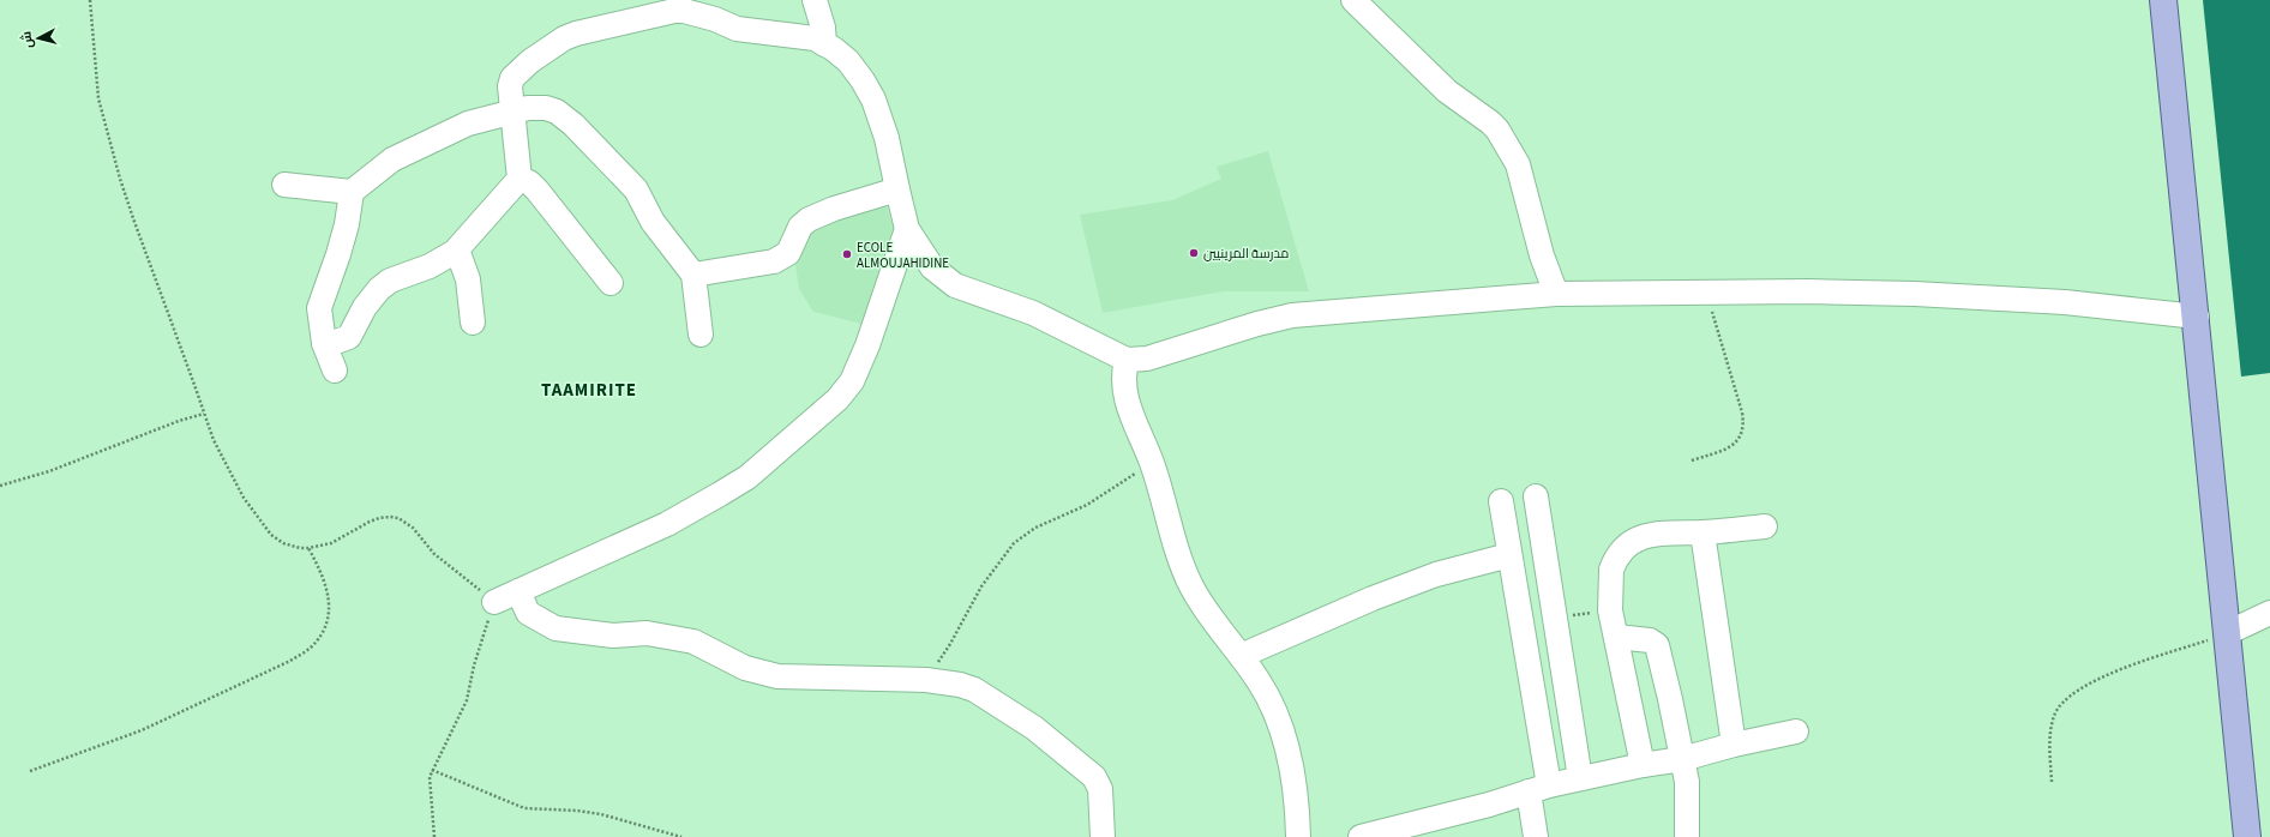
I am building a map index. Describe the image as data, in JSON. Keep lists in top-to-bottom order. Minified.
{"districts":["TAAMIRITE"],"places":["مدرسة المرينيين","ECOLE ALMOUJAHIDINE"],"north":"left"}
